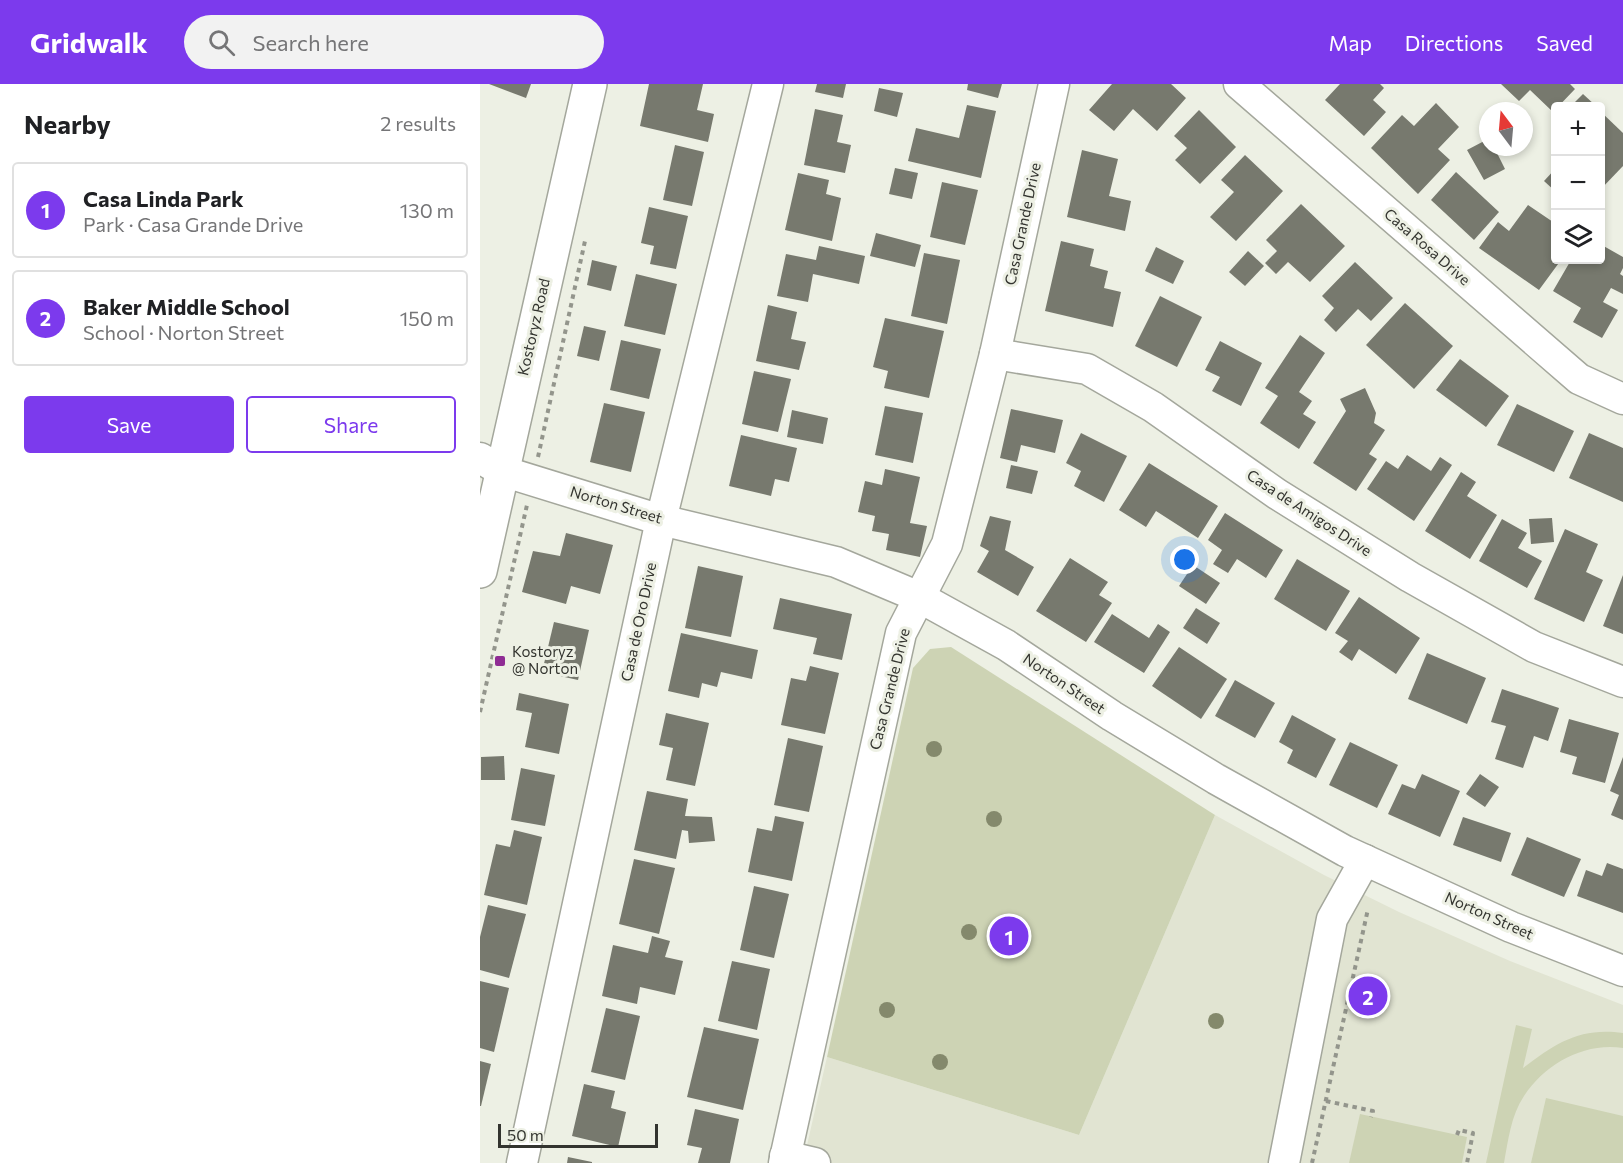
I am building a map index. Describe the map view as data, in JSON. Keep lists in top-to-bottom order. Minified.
{"streets":{"main road":["Kostoryz Road"],"street":["Casa Grande Drive","Casa Rosa Drive","Norton Street","Casa de Amigos Drive","Casa de Oro Drive"]},"crossings":[["Casa Grande Drive","Norton Street"],["Casa Grande Drive","Casa de Amigos Drive"],["Kostoryz Road","Norton Street"],["Norton Street","Casa de Oro Drive"]],"places":{"transit":["Kostoryz @ Norton"]},"scale_bar":"50 m","north":"top","page":{"header":"Gridwalk","search":"Search here","nav":["Map","Directions","Saved"],"heading":["Nearby","2 results"],"map_buttons":["+","−"],"list":[{"mark":"1","name":"Casa Linda Park","note":"Park · Casa Grande Drive","value":"130 m"},{"mark":"2","name":"Baker Middle School","note":"School · Norton Street","value":"150 m"}],"buttons":["Save","Share"],"pins":["1","2"],"scale":"50 m"}}
